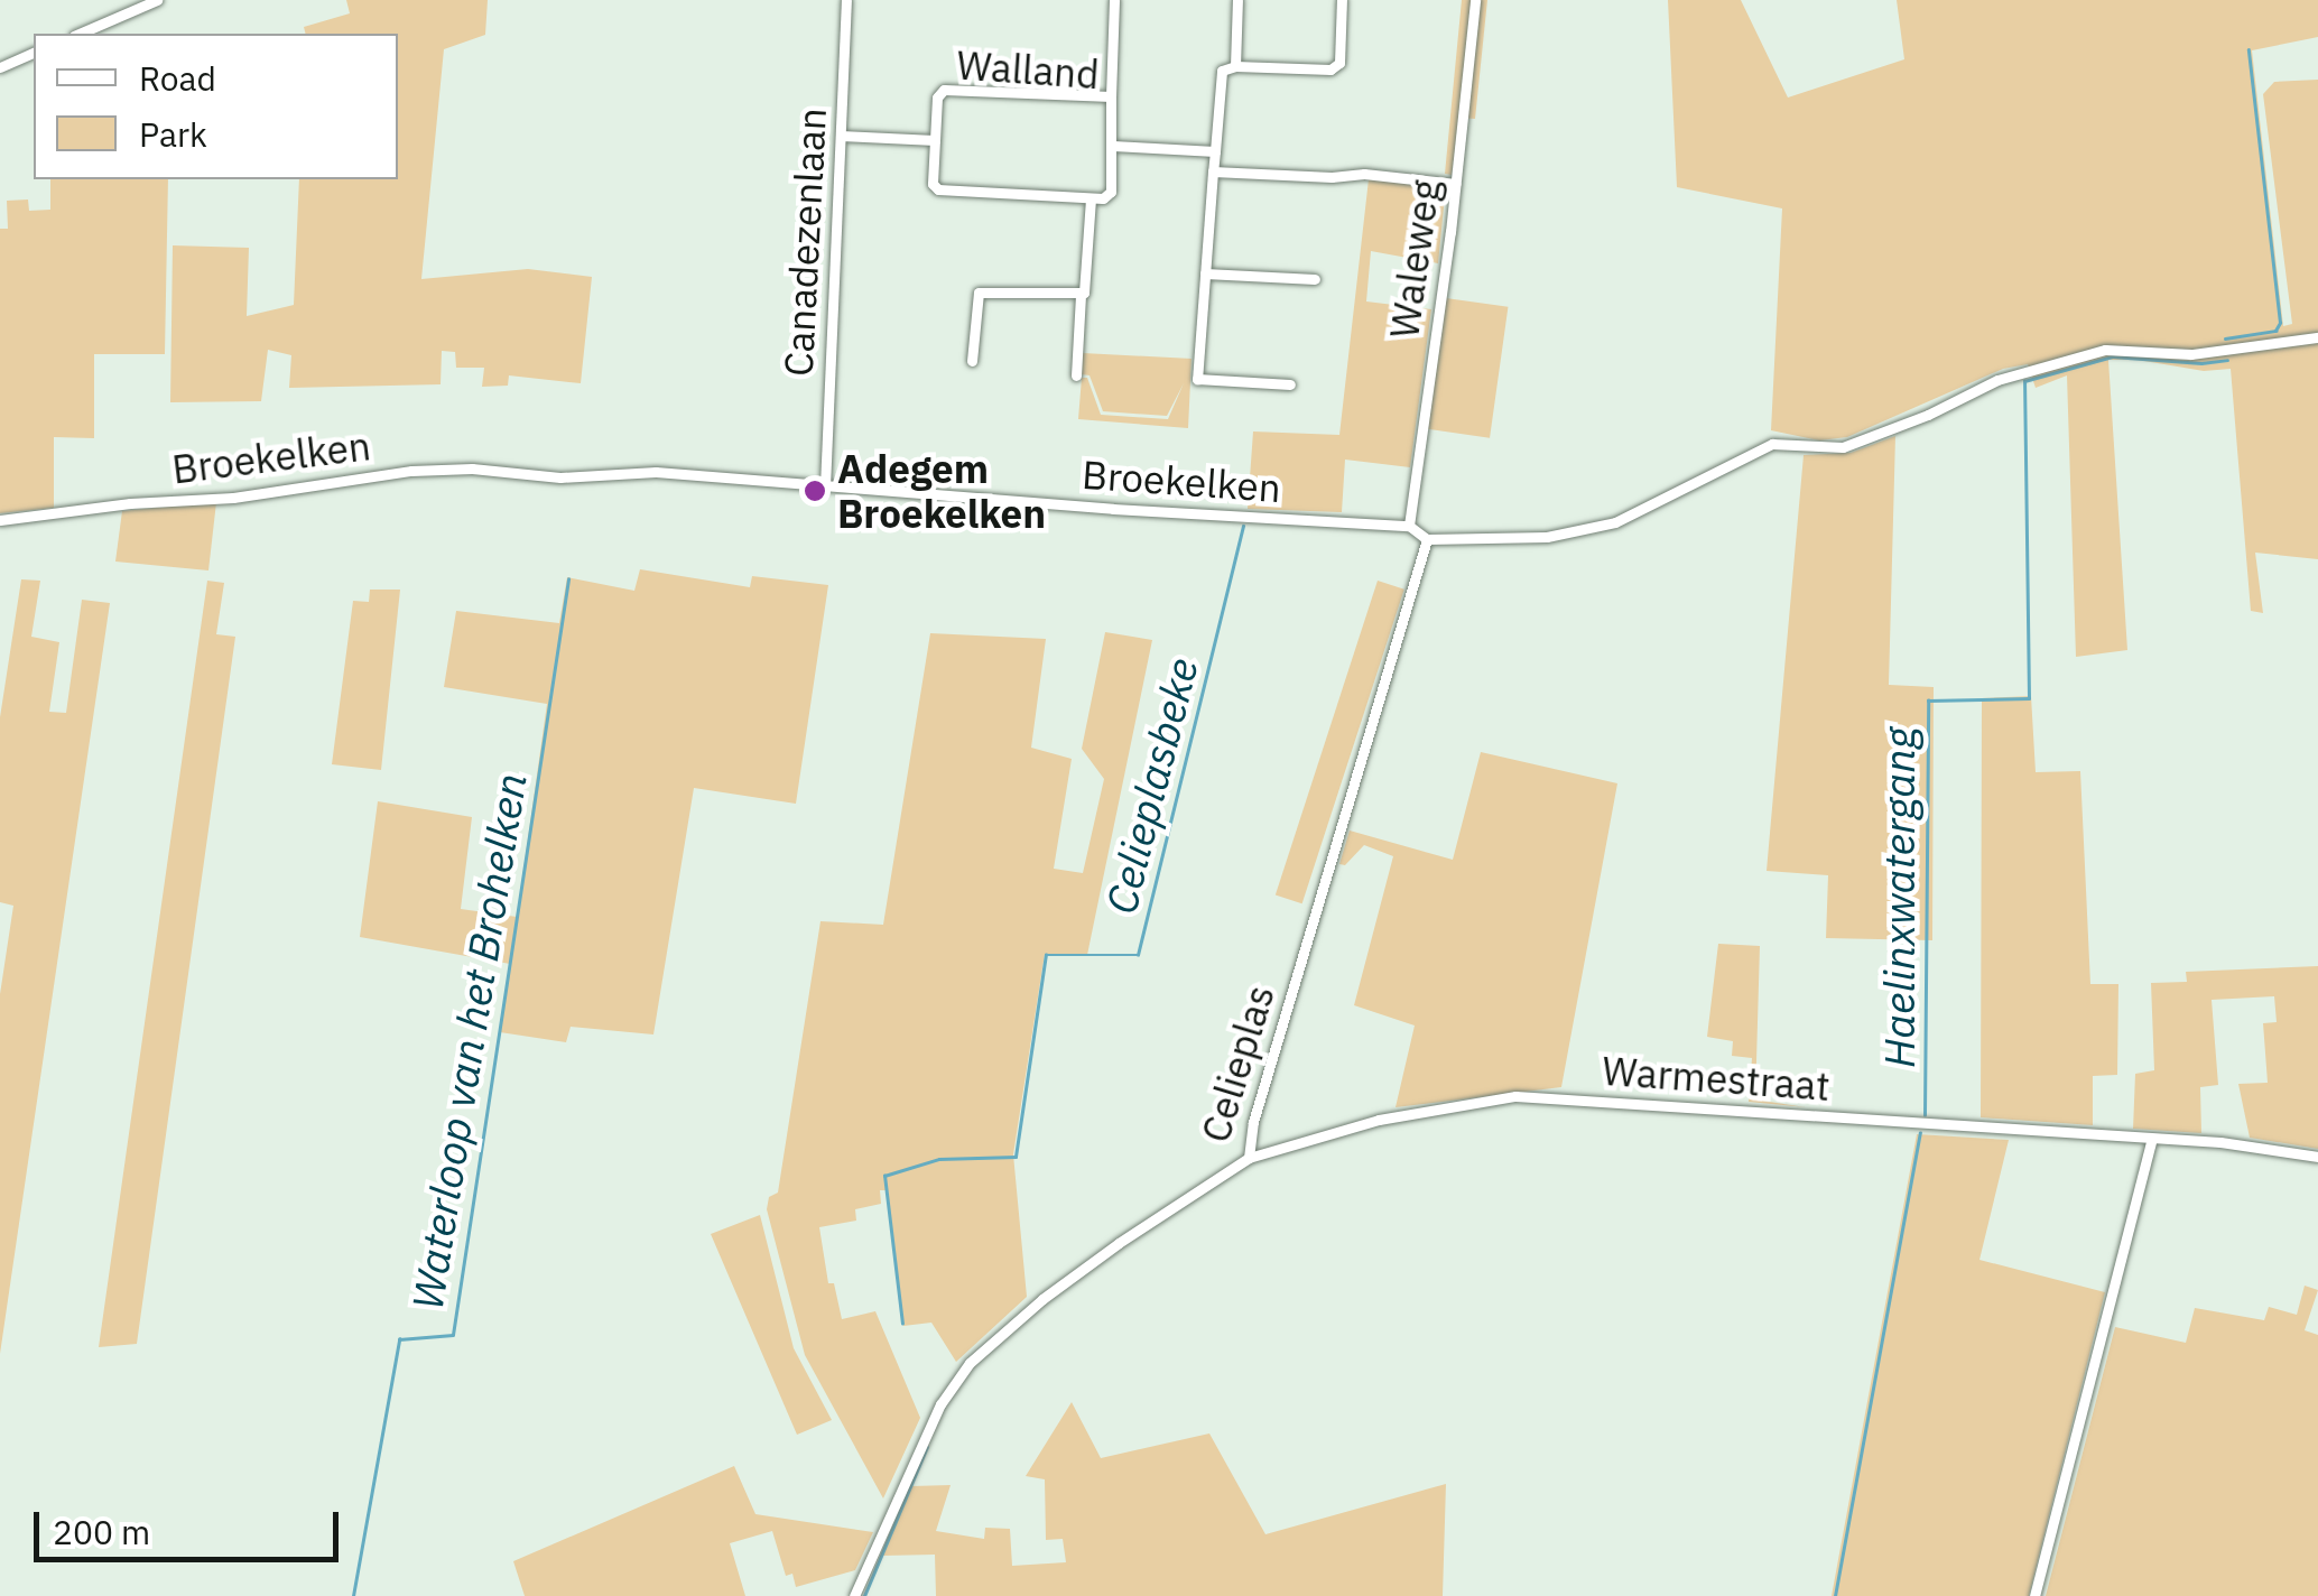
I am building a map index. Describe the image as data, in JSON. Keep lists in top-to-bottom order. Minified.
{"streets":{"street":["Walland","Canadezenlaan","Waleweg","Broekelken","Celieplas","Warmestraat"]},"crossings":[["Walland","Canadezenlaan"],["Canadezenlaan","Broekelken"],["Waleweg","Broekelken"],["Celieplas","Warmestraat"]],"water":["Celieplasbeke","Haelinxwatergang","Waterloop van het Brohelken"],"places":["Adegem Broekelken"],"legend":["Road","Park"],"scale_bar":"200 m"}
